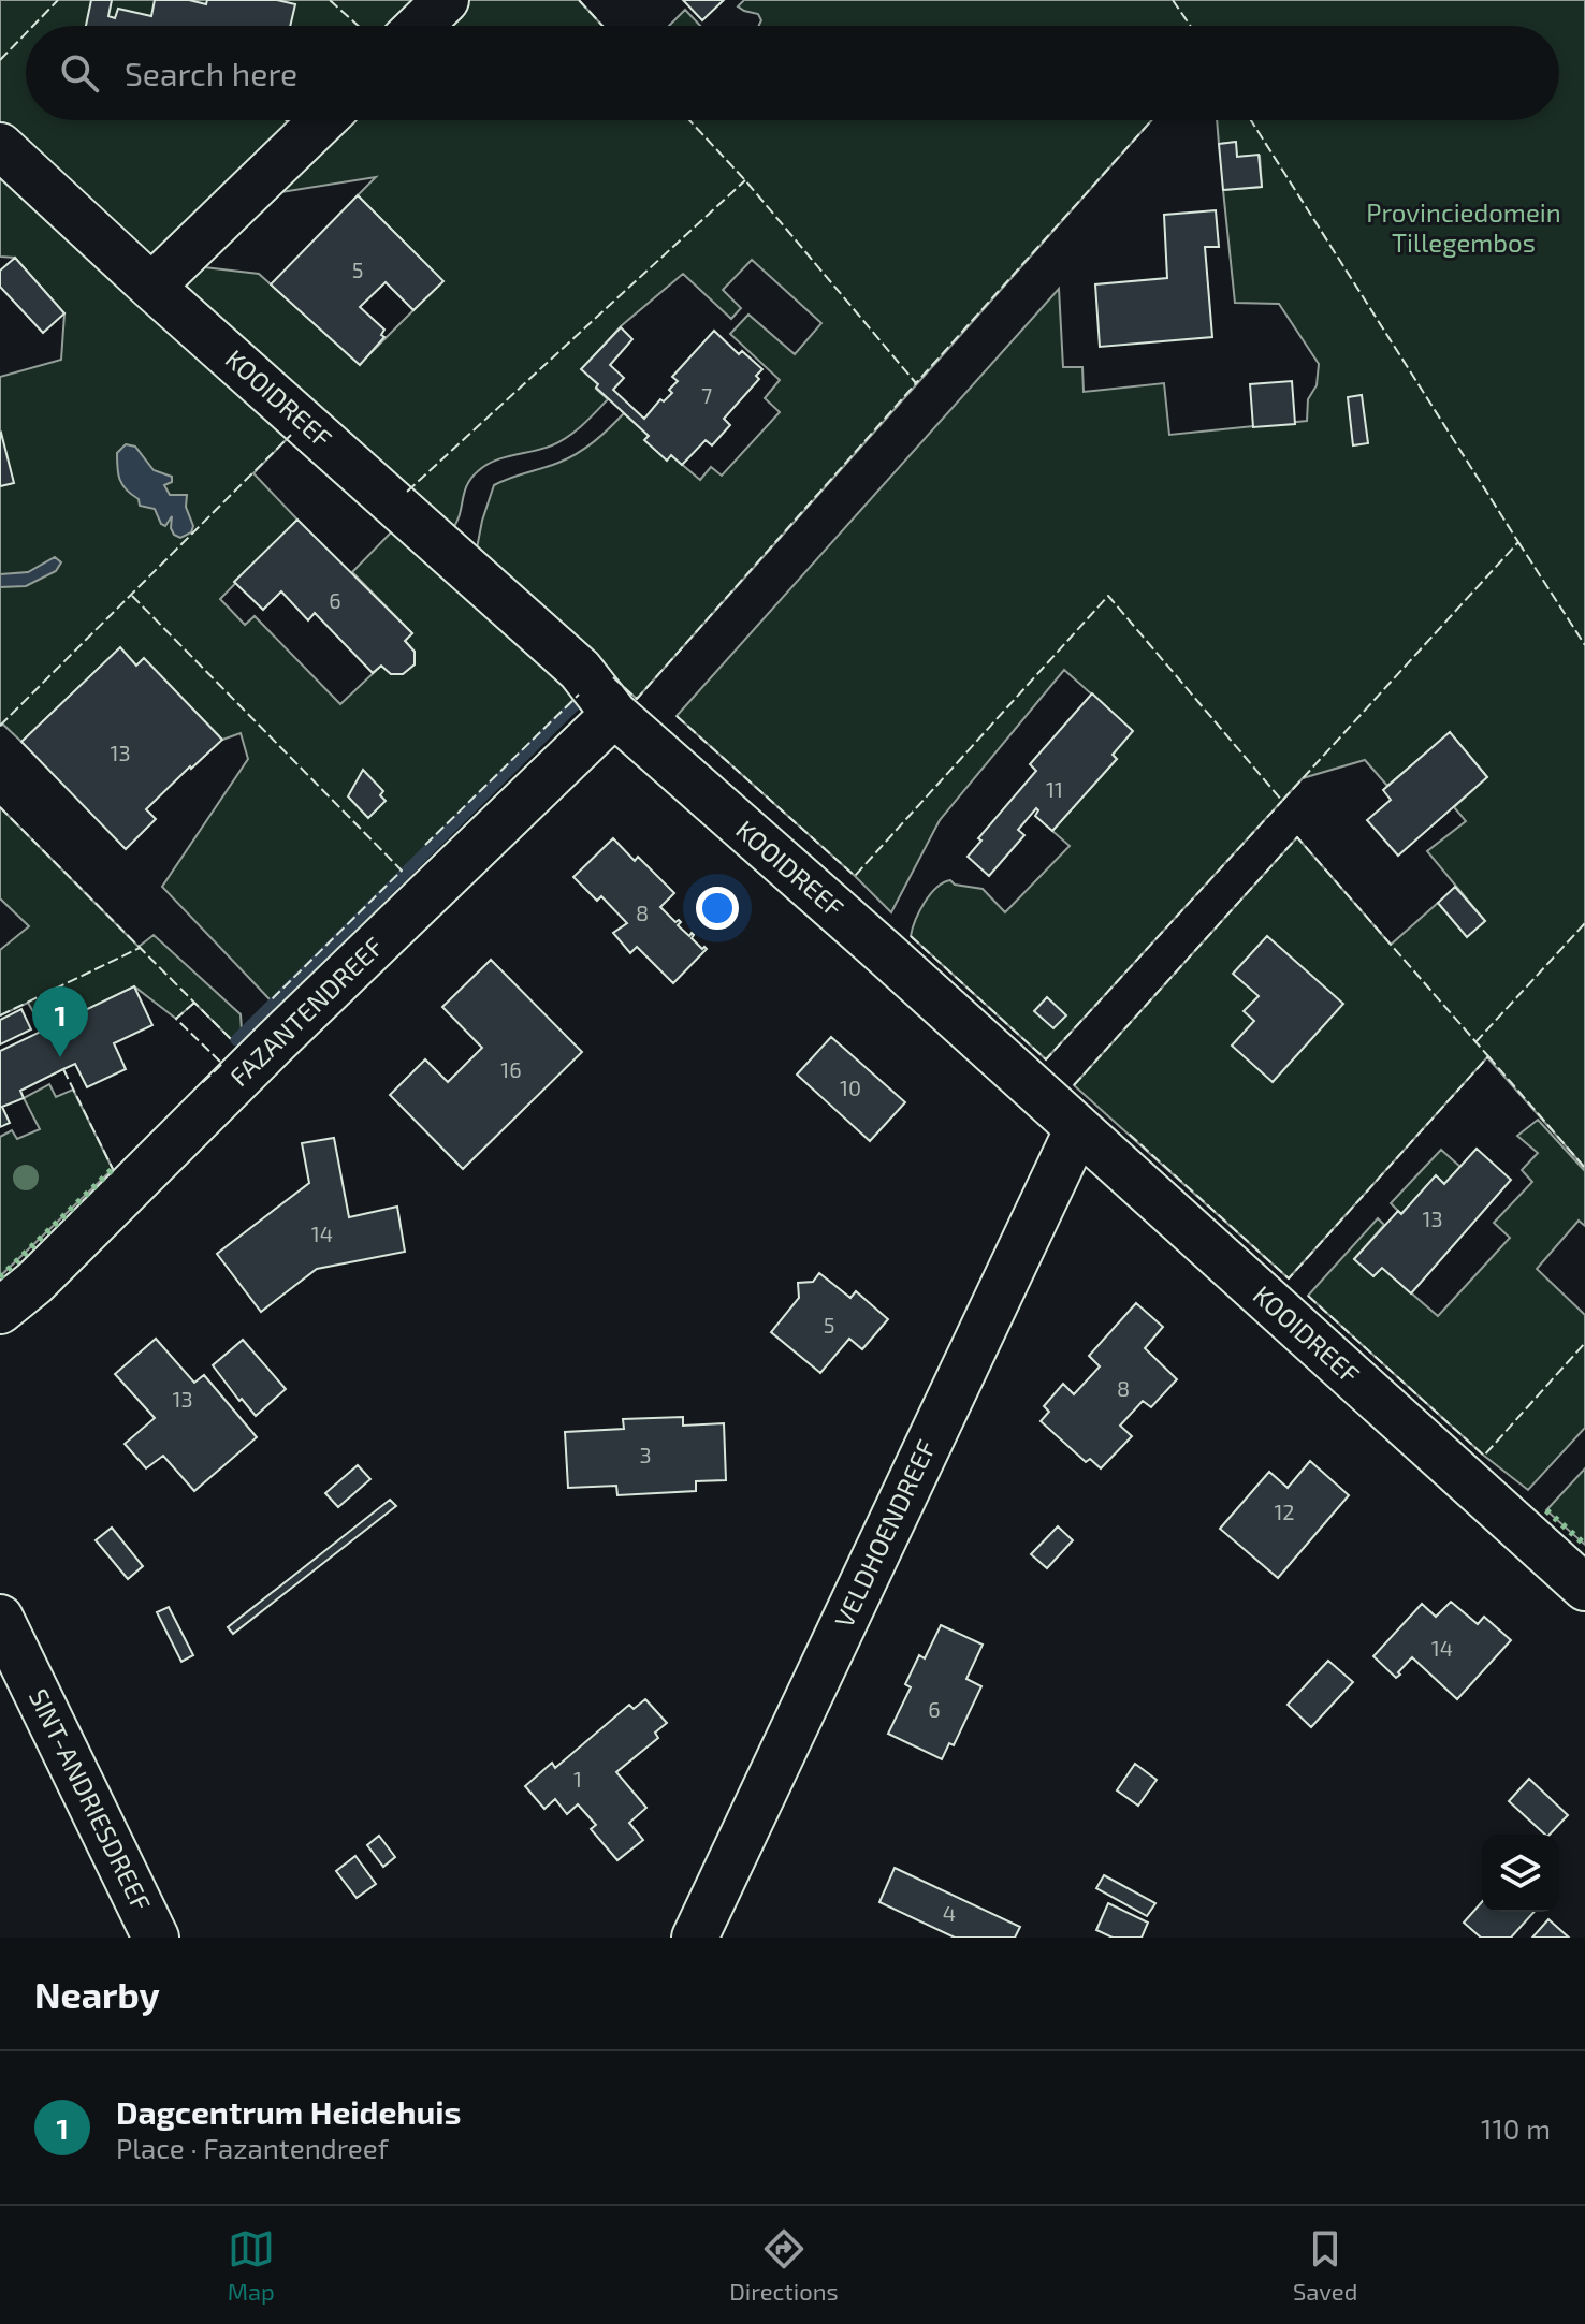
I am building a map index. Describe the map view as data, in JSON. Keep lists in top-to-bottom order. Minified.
{"streets":{"street":["KOOIDREEF","FAZANTENDREEF","VELDHOENDREEF","SINT-ANDRIESDREEF"]},"crossings":[["KOOIDREEF","FAZANTENDREEF"],["KOOIDREEF","VELDHOENDREEF"]],"parks":["Provinciedomein Tillegembos"],"house_numbers":["5","7","6","13","11","8","16","10","13","14","5","8","13","3","12","14","6","1","4"],"page":{"search":"Search here","pins":"1","heading":"Nearby","list":[{"mark":"1","name":"Dagcentrum Heidehuis","note":"Place · Fazantendreef","value":"110 m"}],"nav":["Map","Directions","Saved"]}}
